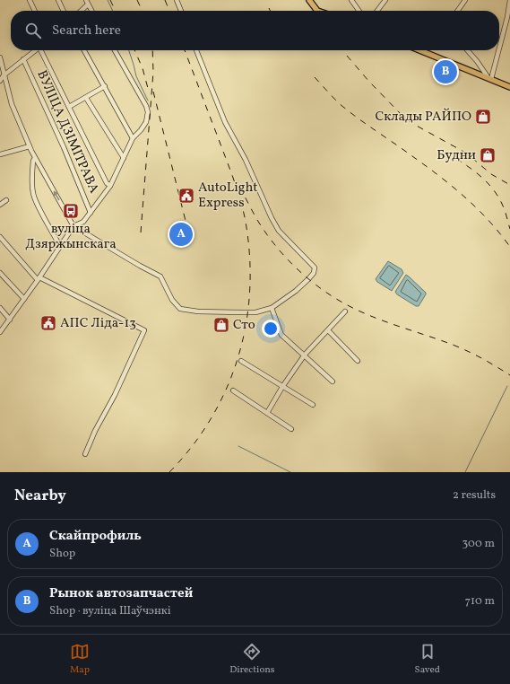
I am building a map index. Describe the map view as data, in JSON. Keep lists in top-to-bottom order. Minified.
{"streets":{"street":["ВУЛІЦА ДЗІМІТРАВА"]},"places":{"shop":["Склады РАЙПО","Будни","Сто"],"public building":["AutoLight Express","АПС Ліда-13"],"bus stop":["вуліца Дзяржынскага"]},"page":{"search":"Search here","pins":["B","A"],"heading":["Nearby","2 results"],"list":[{"mark":"A","name":"Скайпрофиль","note":"Shop","value":"300 m"},{"mark":"B","name":"Рынок автозапчастей","note":"Shop · вуліца Шаўчэнкі","value":"710 m"}],"nav":["Map","Directions","Saved"]}}
